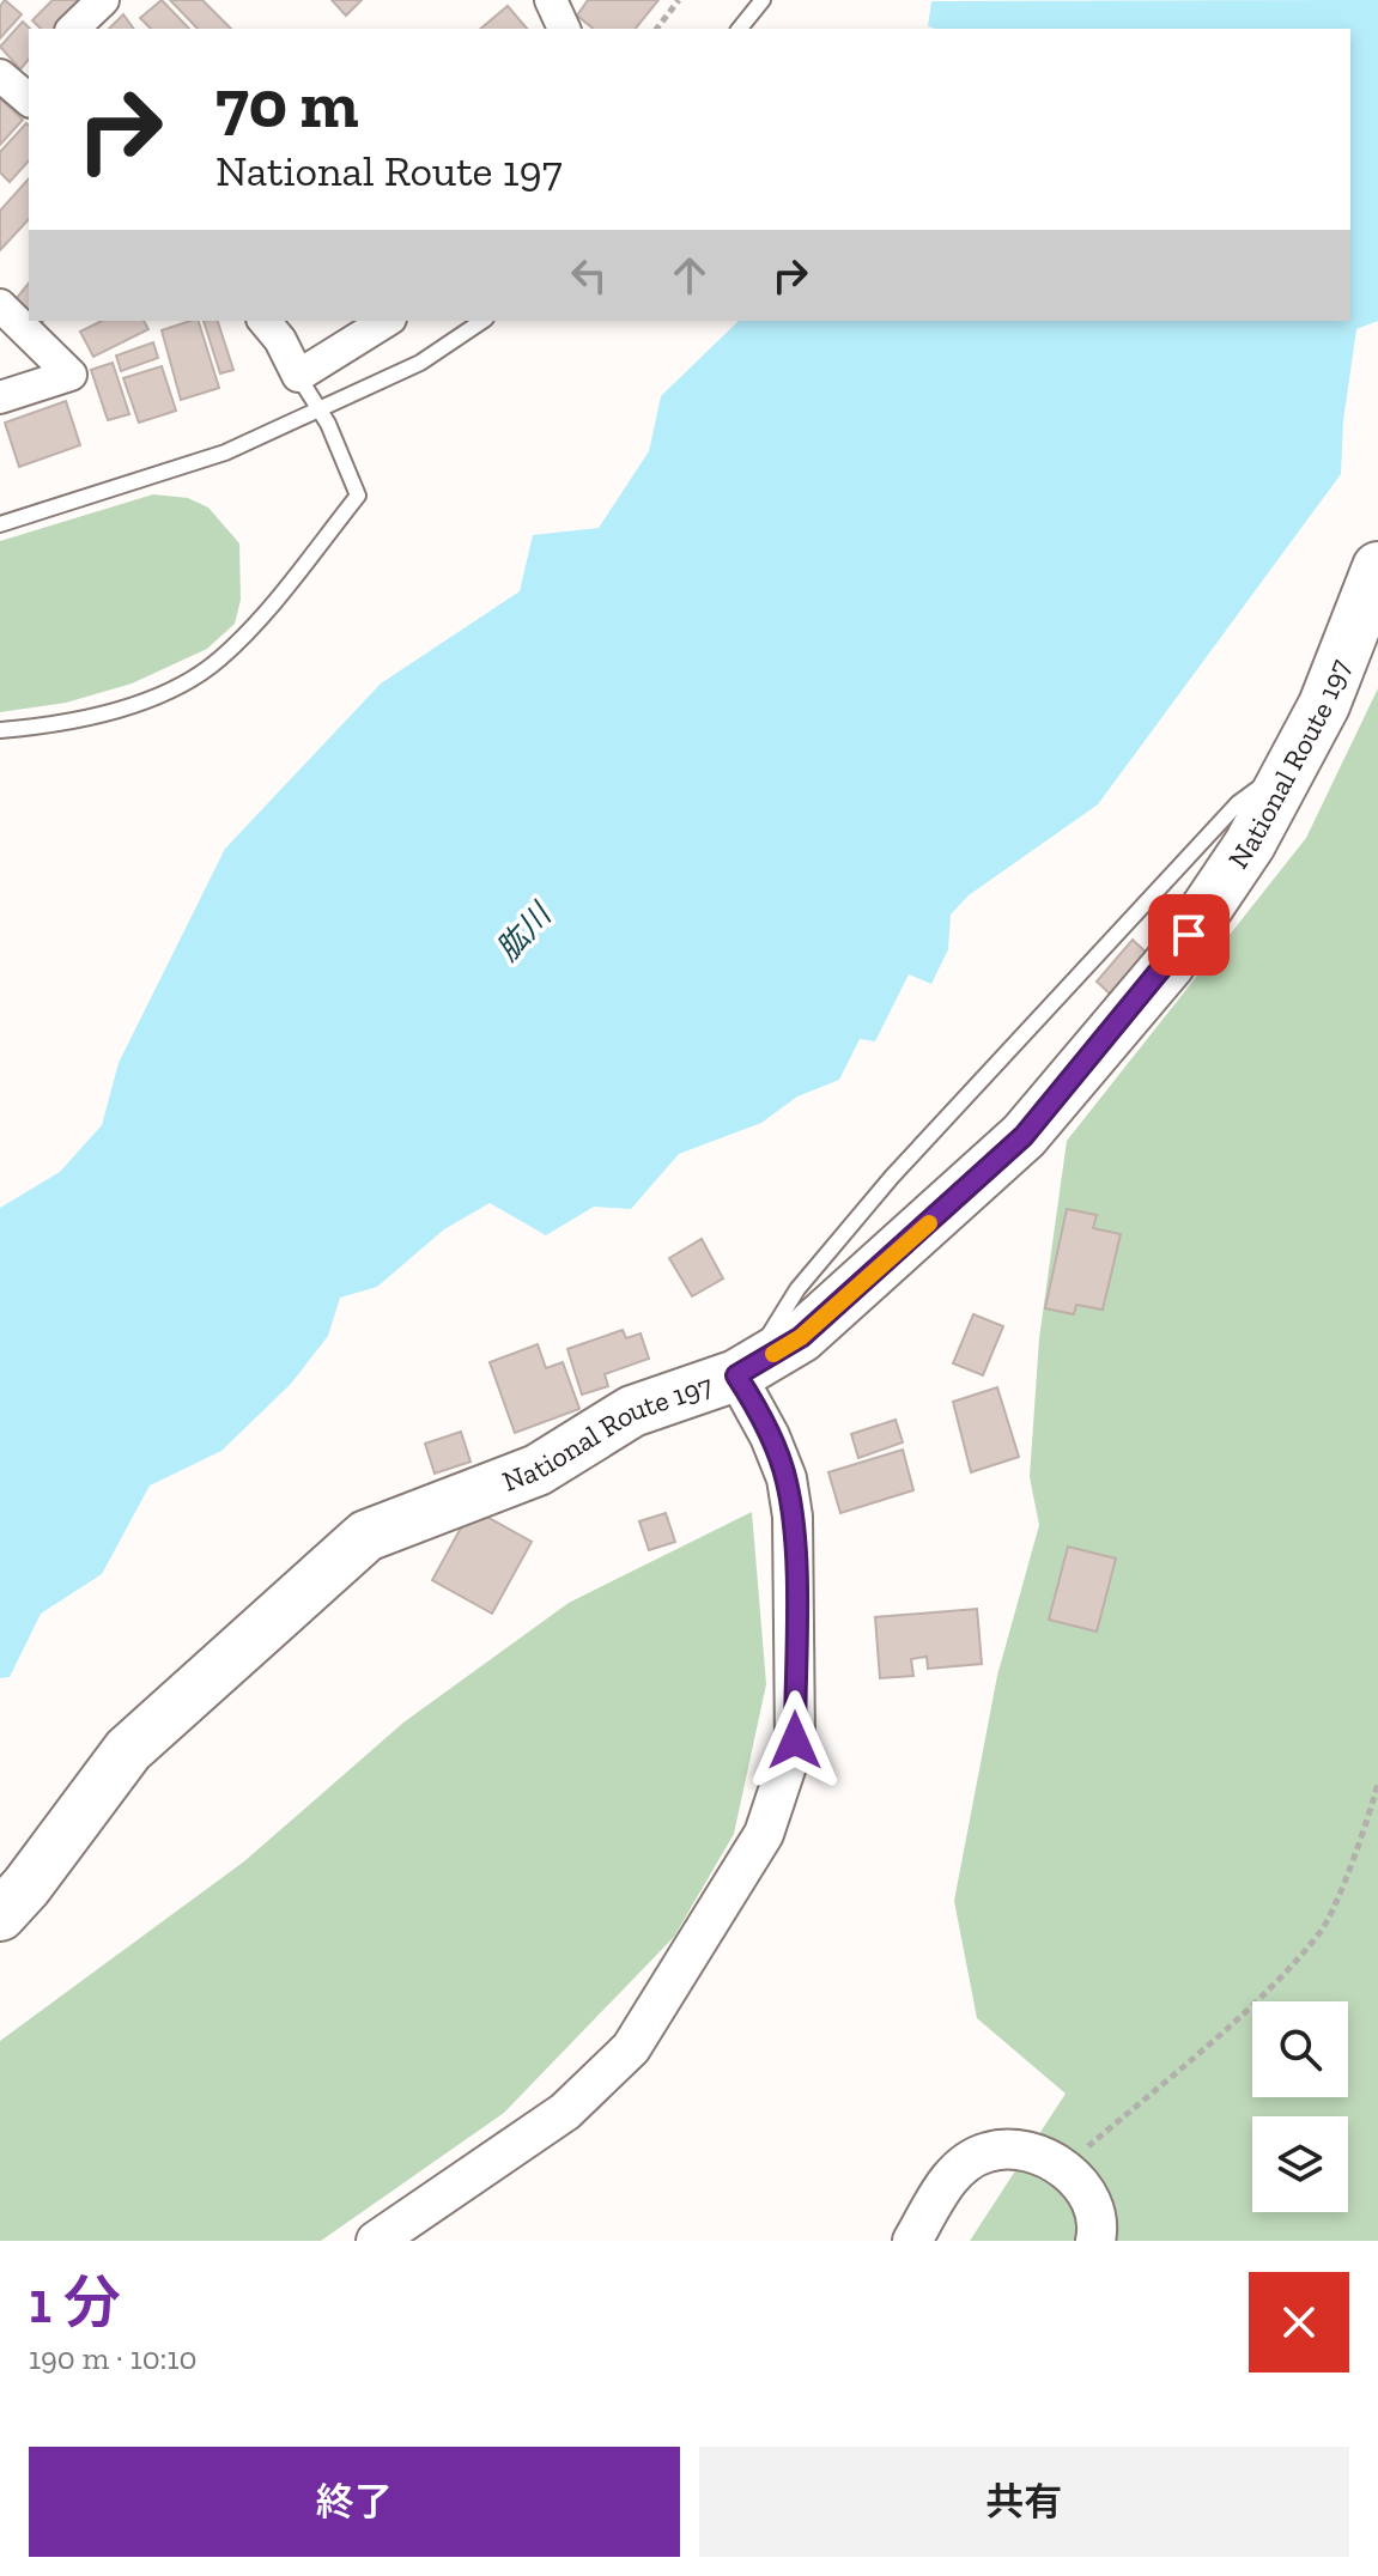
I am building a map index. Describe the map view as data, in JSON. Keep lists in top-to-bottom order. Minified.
{"streets":{"highway":["National Route 197"]},"water":["肱川"],"page":{"turn":["70 m","National Route 197"],"heading":["1 分","190 m · 10:10"],"buttons":["終了","共有"]}}
